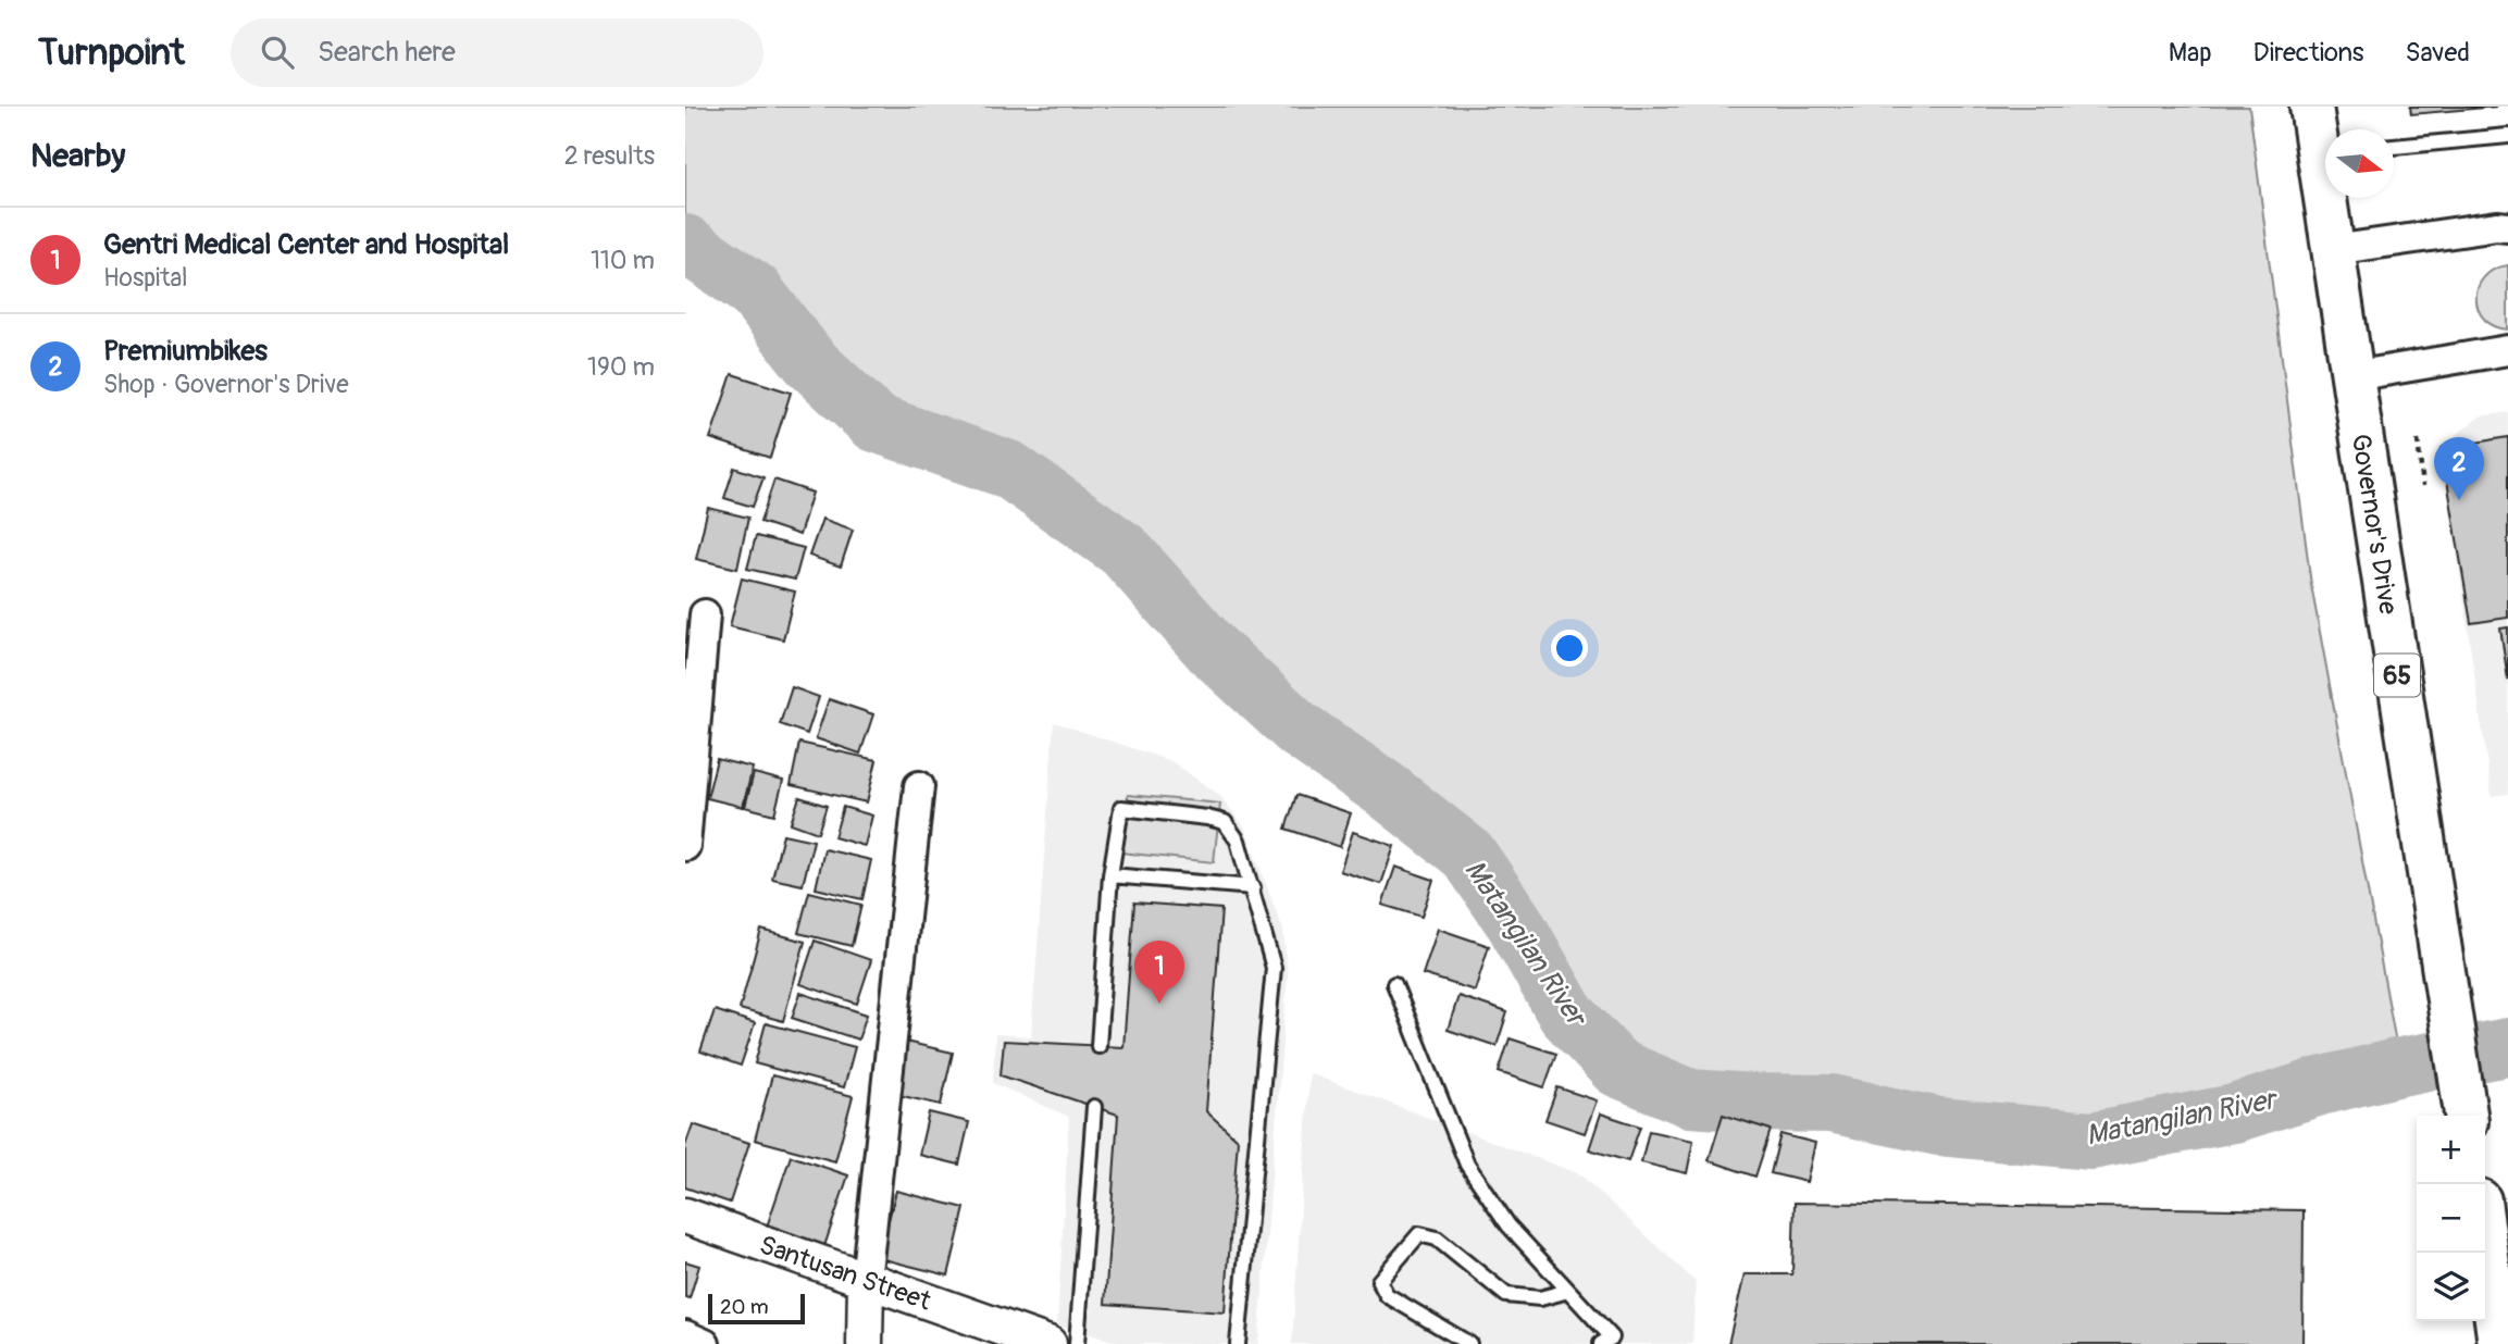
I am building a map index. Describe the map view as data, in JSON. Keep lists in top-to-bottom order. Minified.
{"streets":{"main road":["Governor's Drive","65"],"street":["Santusan Street"]},"water":["Matangilan River"],"scale_bar":"20 m","north":"right","page":{"header":"Turnpoint","search":"Search here","nav":["Map","Directions","Saved"],"heading":["Nearby","2 results"],"list":[{"mark":"1","name":"Gentri Medical Center and Hospital","note":"Hospital","value":"110 m"},{"mark":"2","name":"Premiumbikes","note":"Shop · Governor's Drive","value":"190 m"}],"pins":["2","1"],"map_buttons":["+","−"],"scale":"20 m"}}
